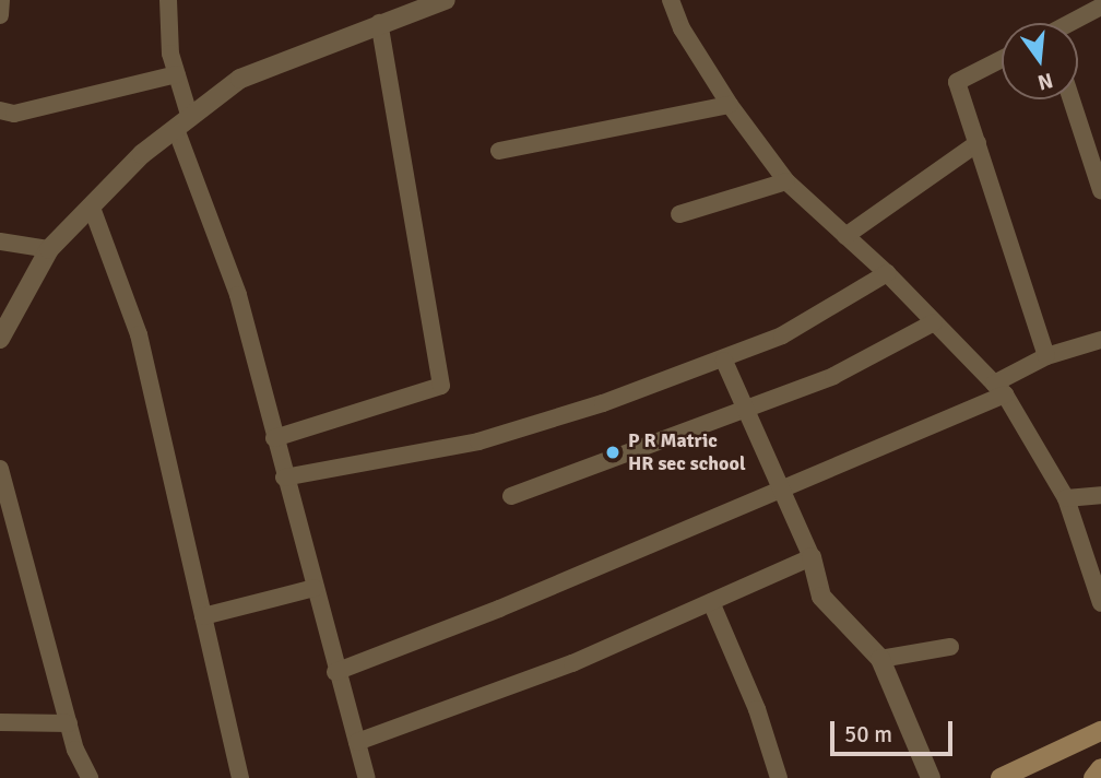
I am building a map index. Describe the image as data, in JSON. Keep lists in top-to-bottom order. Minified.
{"places":["P R Matric HR sec school"],"scale_bar":"50 m","north":"bottom"}
